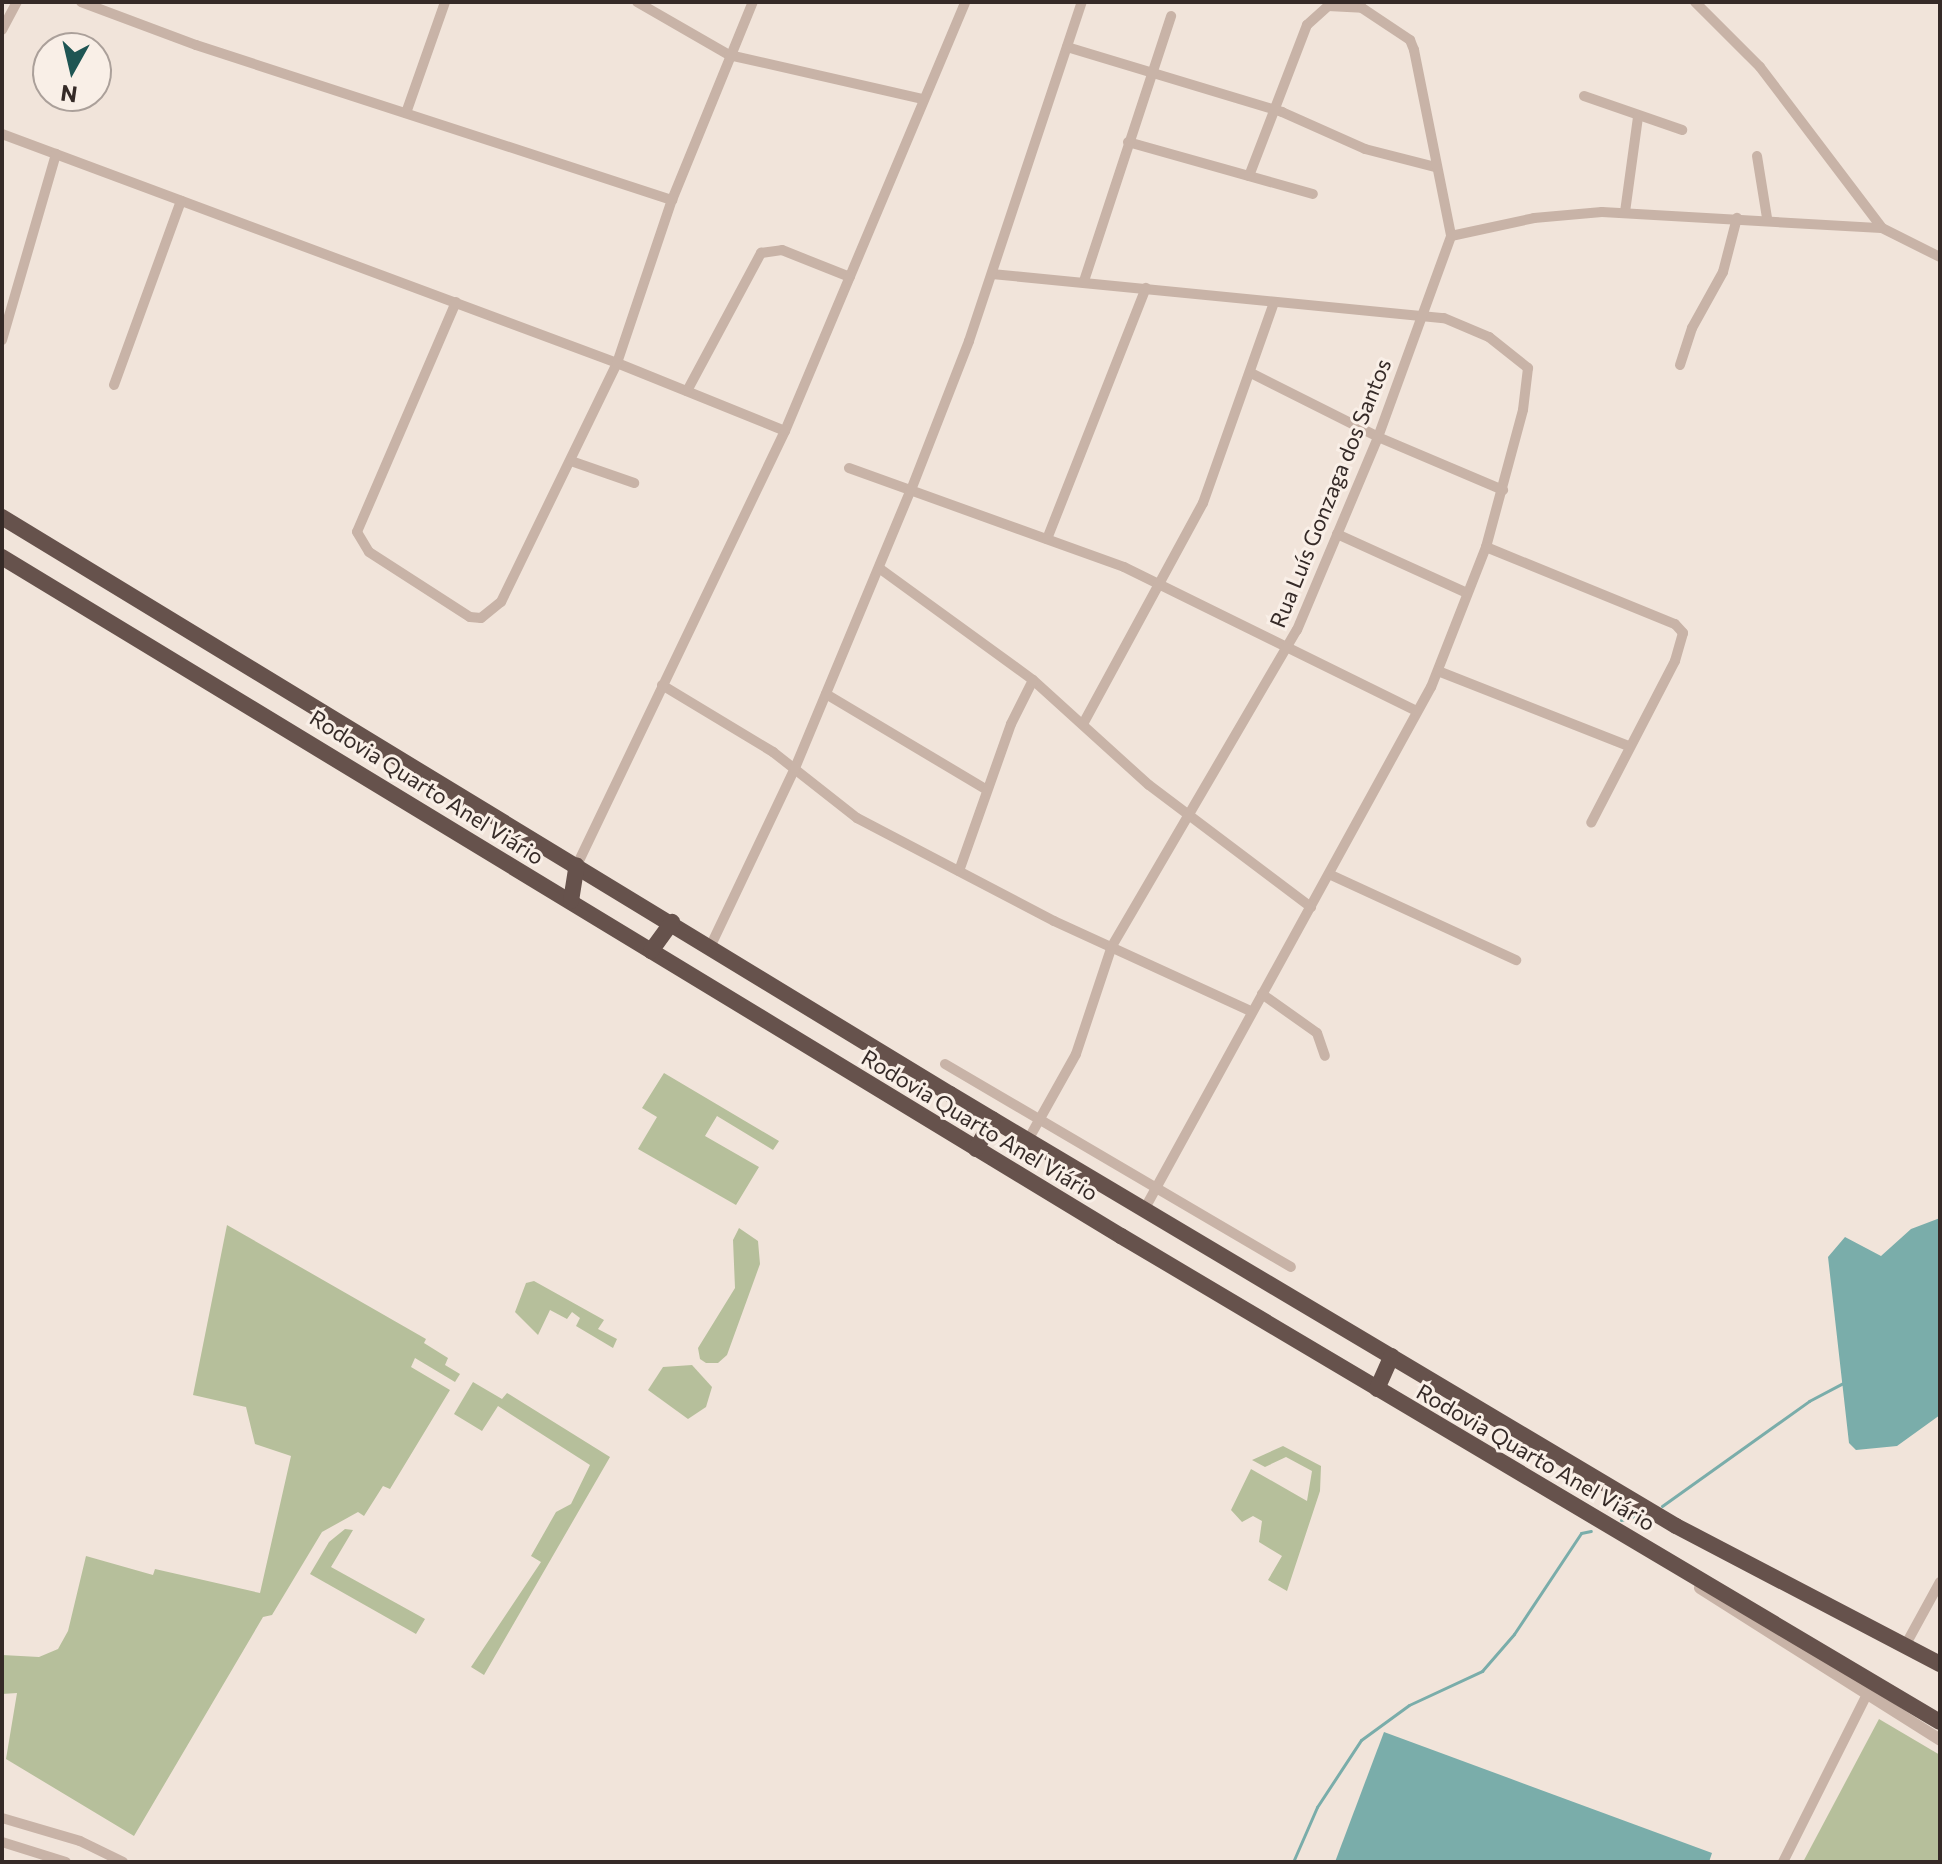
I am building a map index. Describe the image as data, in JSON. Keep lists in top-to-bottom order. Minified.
{"streets":{"highway":["Rodovia Quarto Anel Viário"],"street":["Rua Luís Gonzaga dos Santos"]},"crossings":[["Rua Luís Gonzaga dos Santos","Rodovia Quarto Anel Viário"]],"north":"bottom"}
